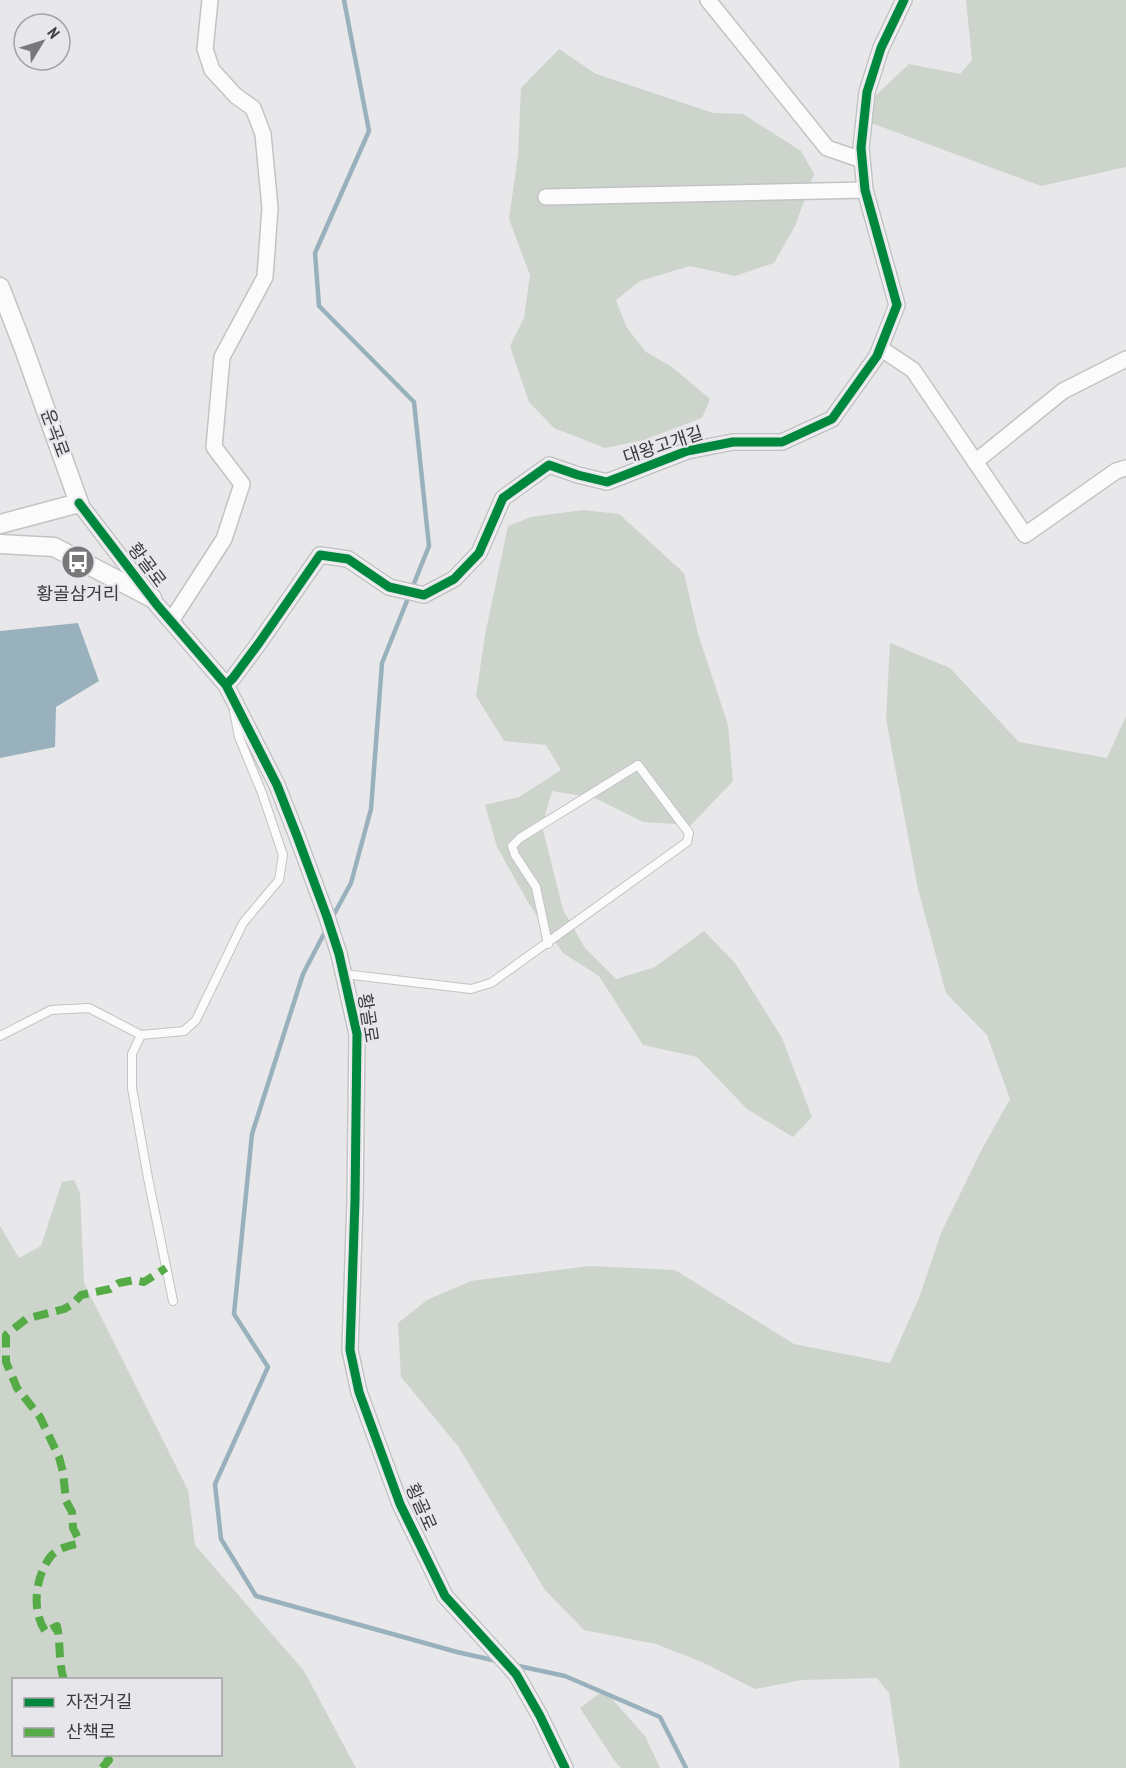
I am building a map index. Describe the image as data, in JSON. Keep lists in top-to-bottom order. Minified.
{"streets":{"street":["운곡로","대왕고개길","황골로"]},"crossings":[["운곡로","황골로"],["대왕고개길","황골로"]],"places":{"bus stop":["황골삼거리"]},"legend":["자전거길","산책로"],"north":"top right"}
